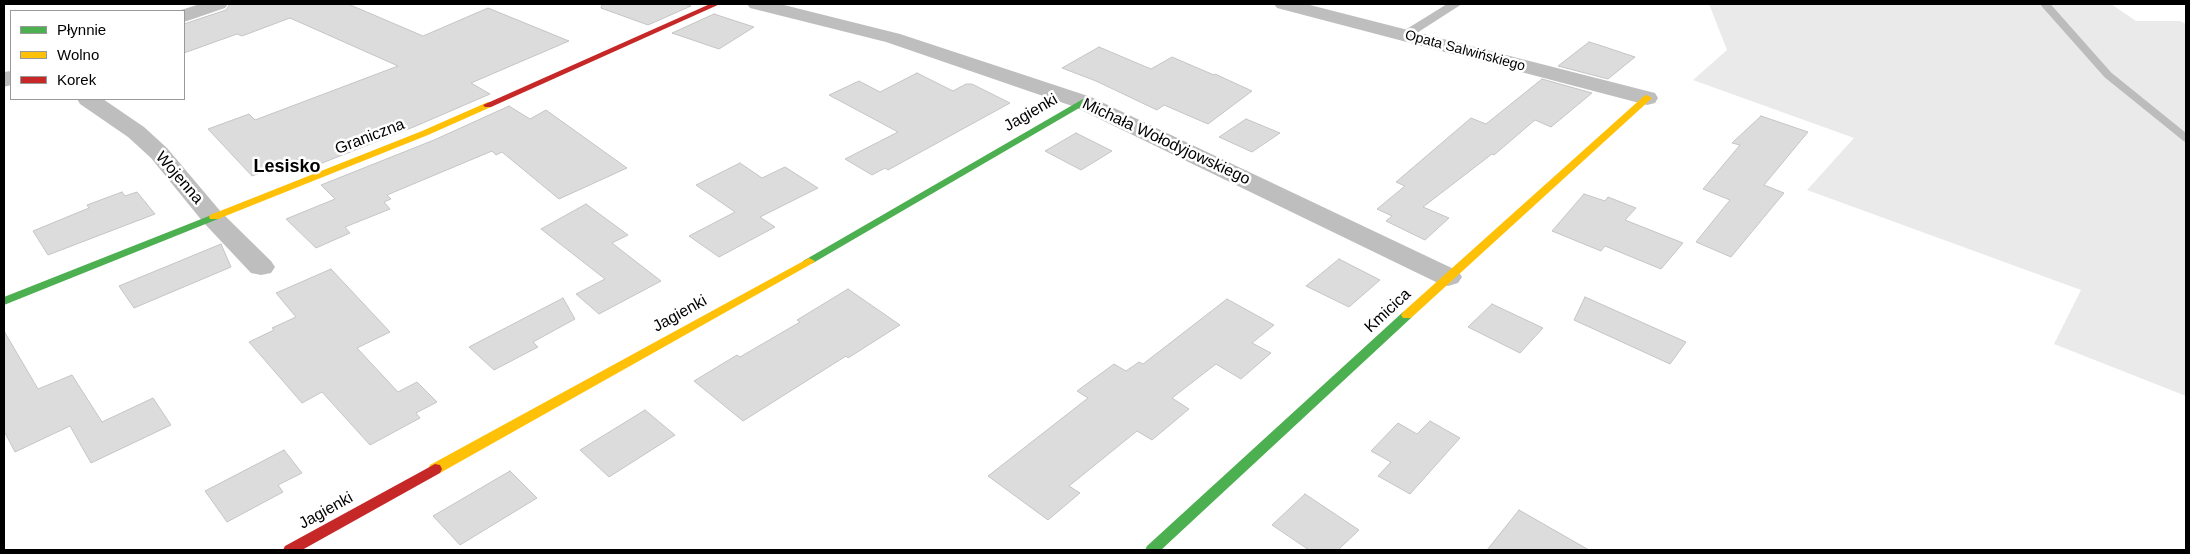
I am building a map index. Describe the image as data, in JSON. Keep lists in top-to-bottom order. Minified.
{"streets":{"street":["Opata Salwińskiego","Jagienki","Graniczna","Michała Wołodyjowskiego","Wojenna","Kmicica"]},"crossings":[["Opata Salwińskiego","Kmicica"],["Jagienki","Michała Wołodyjowskiego"],["Graniczna","Wojenna"],["Michała Wołodyjowskiego","Kmicica"]],"districts":["Lesisko"],"legend":["Płynnie","Wolno","Korek"]}
